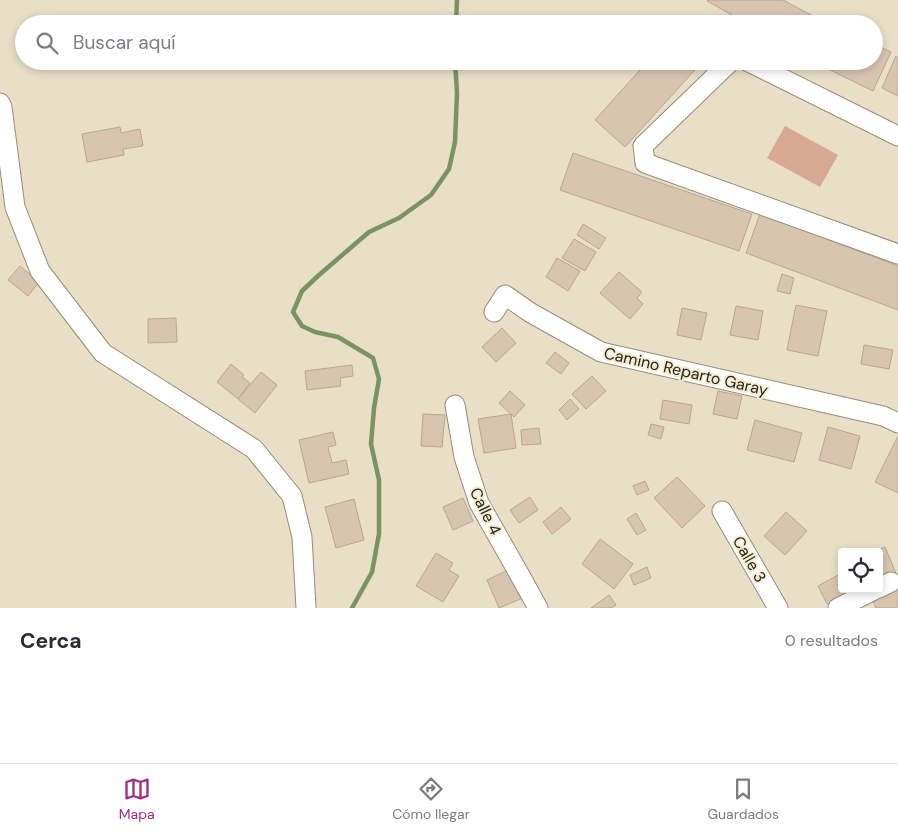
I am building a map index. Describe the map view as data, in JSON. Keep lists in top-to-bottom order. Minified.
{"streets":{"street":["Camino Reparto Garay","Calle 4","Calle 3"]},"page":{"search":"Buscar aquí","heading":["Cerca","0 resultados"],"nav":["Mapa","Cómo llegar","Guardados"]}}
